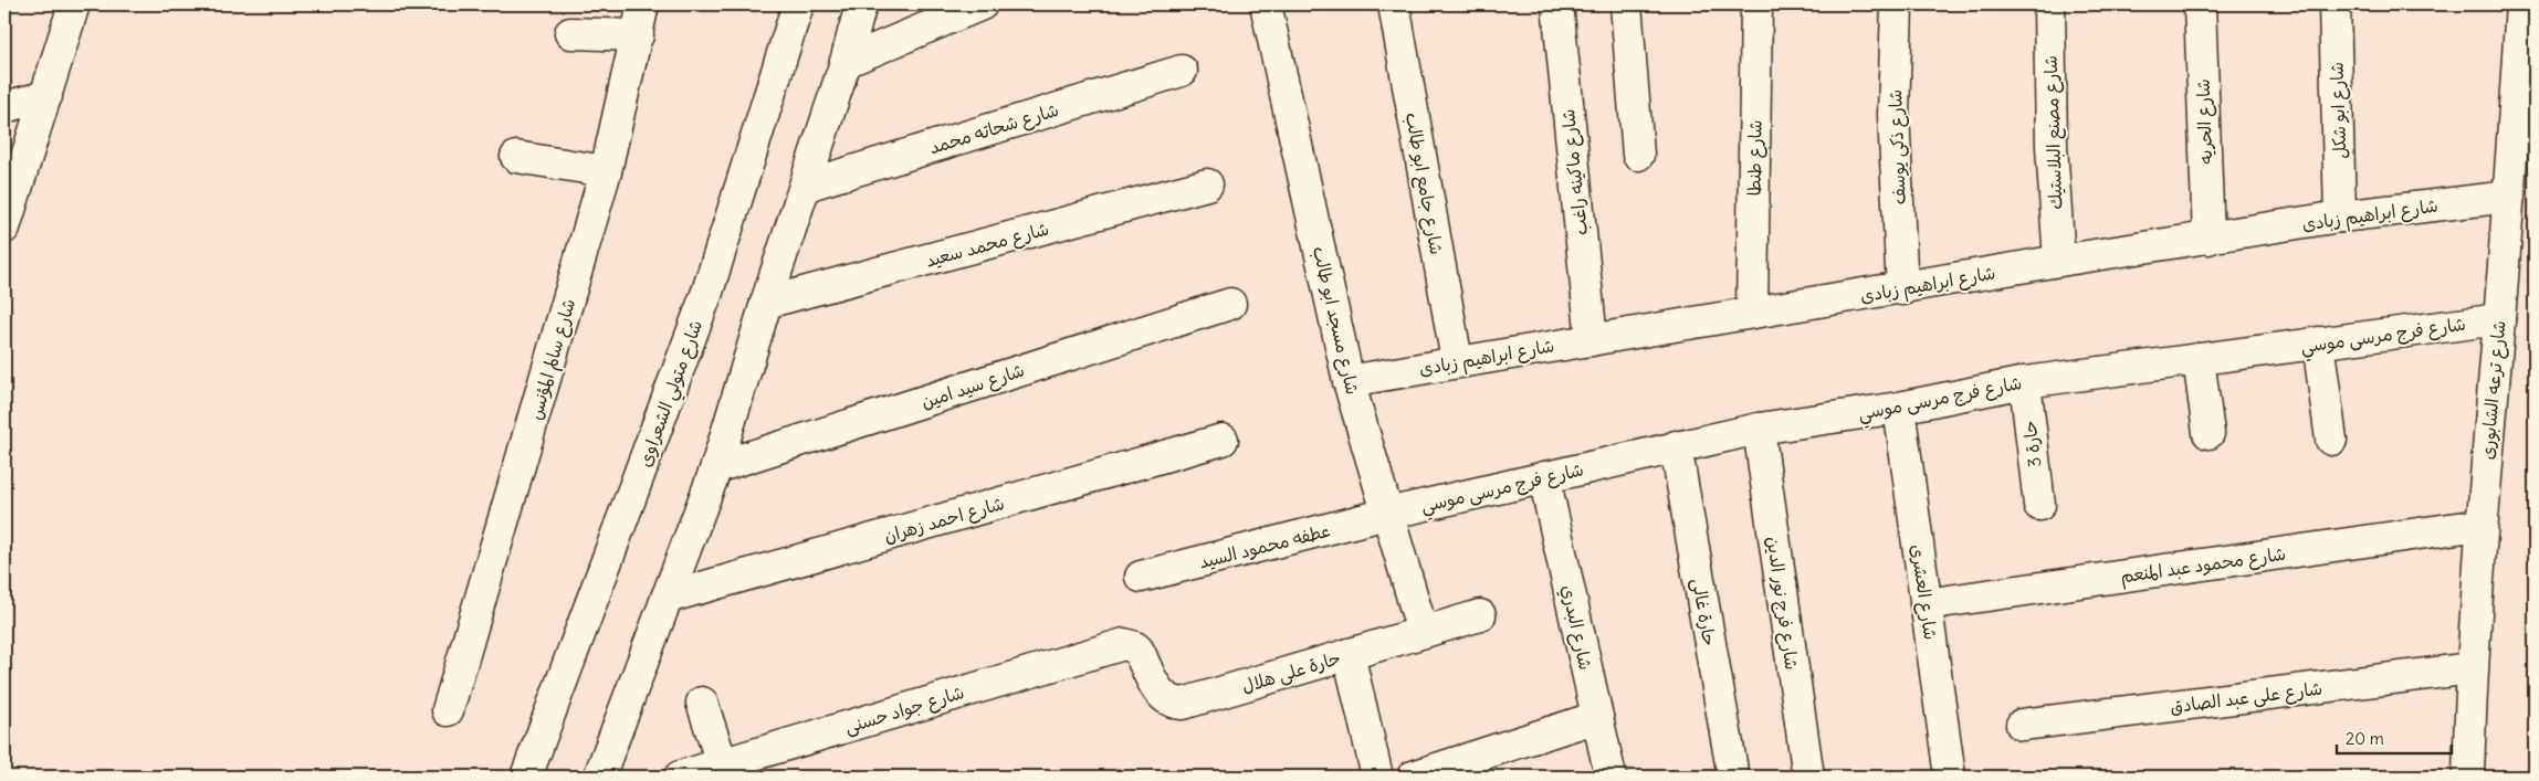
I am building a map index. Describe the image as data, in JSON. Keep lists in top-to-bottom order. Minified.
{"streets":{"street":["شارع ابو شكل","شارع الحريه","شارع شحاته محمد","شارع مصنع البلاستيك","شارع ذكى يوسف","شارع طنطا","شارع ماكينه راغب","شارع جامع ابو طالب","شارع ابراهيم زبادى","شارع محمد سعيد","شارع مسجد ابو طالب","شارع فرج مرسى موسي","شارع سالم المؤنس","شارع سيد امين","شارع ترعه الشابورى","شارع متولي الشعراوى","حارة 3","شارع احمد زهران","عطفه محمود السيد","شارع محمود عبد المنعم","شارع العشرى","شارع فرج نور الدين","حارة غالى","شارع البدري","حارة على هلال","شارع على عبد الصادق","شارع جواد حسنى"]},"crossings":[["شارع ابو شكل","شارع ابراهيم زبادى"],["شارع الحريه","شارع ابراهيم زبادى"],["شارع مصنع البلاستيك","شارع ابراهيم زبادى"],["شارع ذكى يوسف","شارع ابراهيم زبادى"],["شارع طنطا","شارع ابراهيم زبادى"],["شارع ماكينه راغب","شارع ابراهيم زبادى"],["شارع جامع ابو طالب","شارع ابراهيم زبادى"],["شارع ابراهيم زبادى","شارع مسجد ابو طالب"],["شارع ابراهيم زبادى","شارع ترعه الشابورى"],["شارع مسجد ابو طالب","شارع فرج مرسى موسي"],["شارع مسجد ابو طالب","عطفه محمود السيد"],["شارع مسجد ابو طالب","حارة على هلال"],["شارع فرج مرسى موسي","شارع ترعه الشابورى"],["شارع فرج مرسى موسي","حارة 3"],["شارع فرج مرسى موسي","عطفه محمود السيد"],["شارع فرج مرسى موسي","شارع العشرى"],["شارع فرج مرسى موسي","شارع فرج نور الدين"],["شارع فرج مرسى موسي","حارة غالى"],["شارع فرج مرسى موسي","شارع البدري"],["شارع ترعه الشابورى","شارع محمود عبد المنعم"],["شارع ترعه الشابورى","شارع على عبد الصادق"],["شارع محمود عبد المنعم","شارع العشرى"],["حارة على هلال","شارع جواد حسنى"]],"scale_bar":"20 m"}
